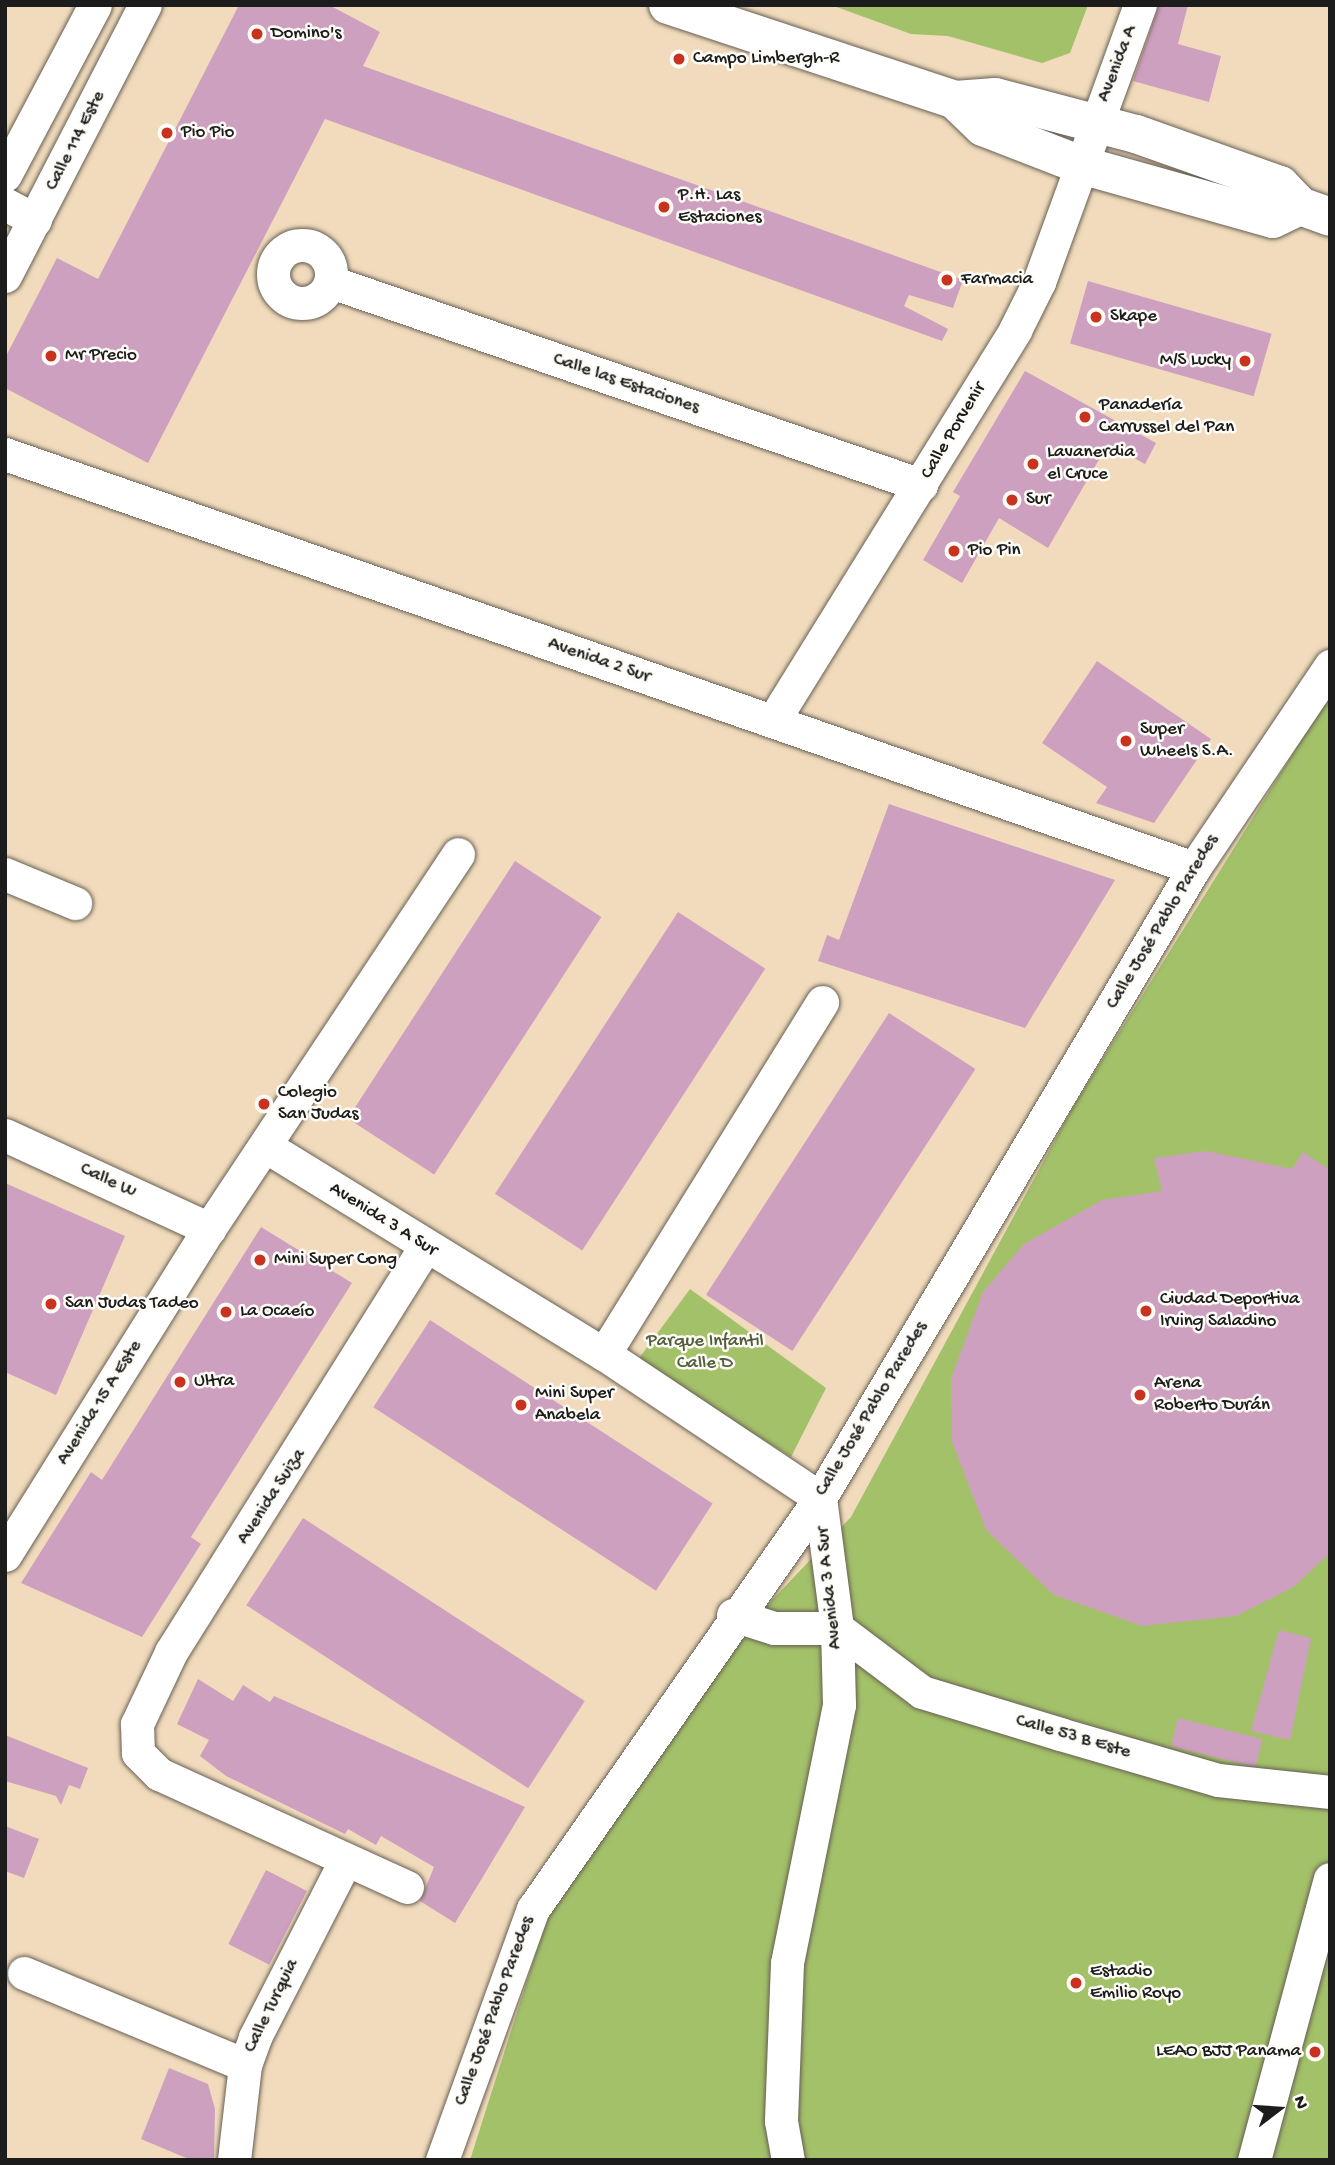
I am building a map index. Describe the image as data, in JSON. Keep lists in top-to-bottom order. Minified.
{"streets":{"street":["Avenida A","Calle 114 Este","Calle las Estaciones","Calle Porvenir","Avenida 2 Sur","Calle José Pablo Paredes","Calle W","Avenida 3 A Sur","Avenida 15 A Este","Avenida Suiza","Calle 53 B Este","Calle Turquia"]},"crossings":[["Avenida A","Calle Porvenir"],["Calle las Estaciones","Calle Porvenir"],["Calle Porvenir","Avenida 2 Sur"],["Avenida 2 Sur","Calle José Pablo Paredes"],["Calle José Pablo Paredes","Avenida 3 A Sur"],["Calle W","Avenida 15 A Este"],["Avenida 3 A Sur","Avenida 15 A Este"],["Avenida 3 A Sur","Avenida Suiza"],["Avenida 3 A Sur","Calle 53 B Este"],["Avenida Suiza","Calle Turquia"]],"parks":["Parque Infantil Calle D"],"places":["Domino's","Campo Limbergh-R","Pio Pio","P.H. Las Estaciones","Farmacia","Skape","Mr Precio","M/S Lucky","Panadería Carrussel del Pan","Lavanerdia el Cruce","Sur","Pio Pin","Super Wheels S.A.","Colegio San Judas","Mini Super Cong","San Judas Tadeo","Ciudad Deportiva Irving Saladino","La Ocaeío","Ultra","Arena Roberto Durán","Mini Super Anabela","Estadio Emilio Royo","LEAO BJJ Panama"],"north":"right"}
